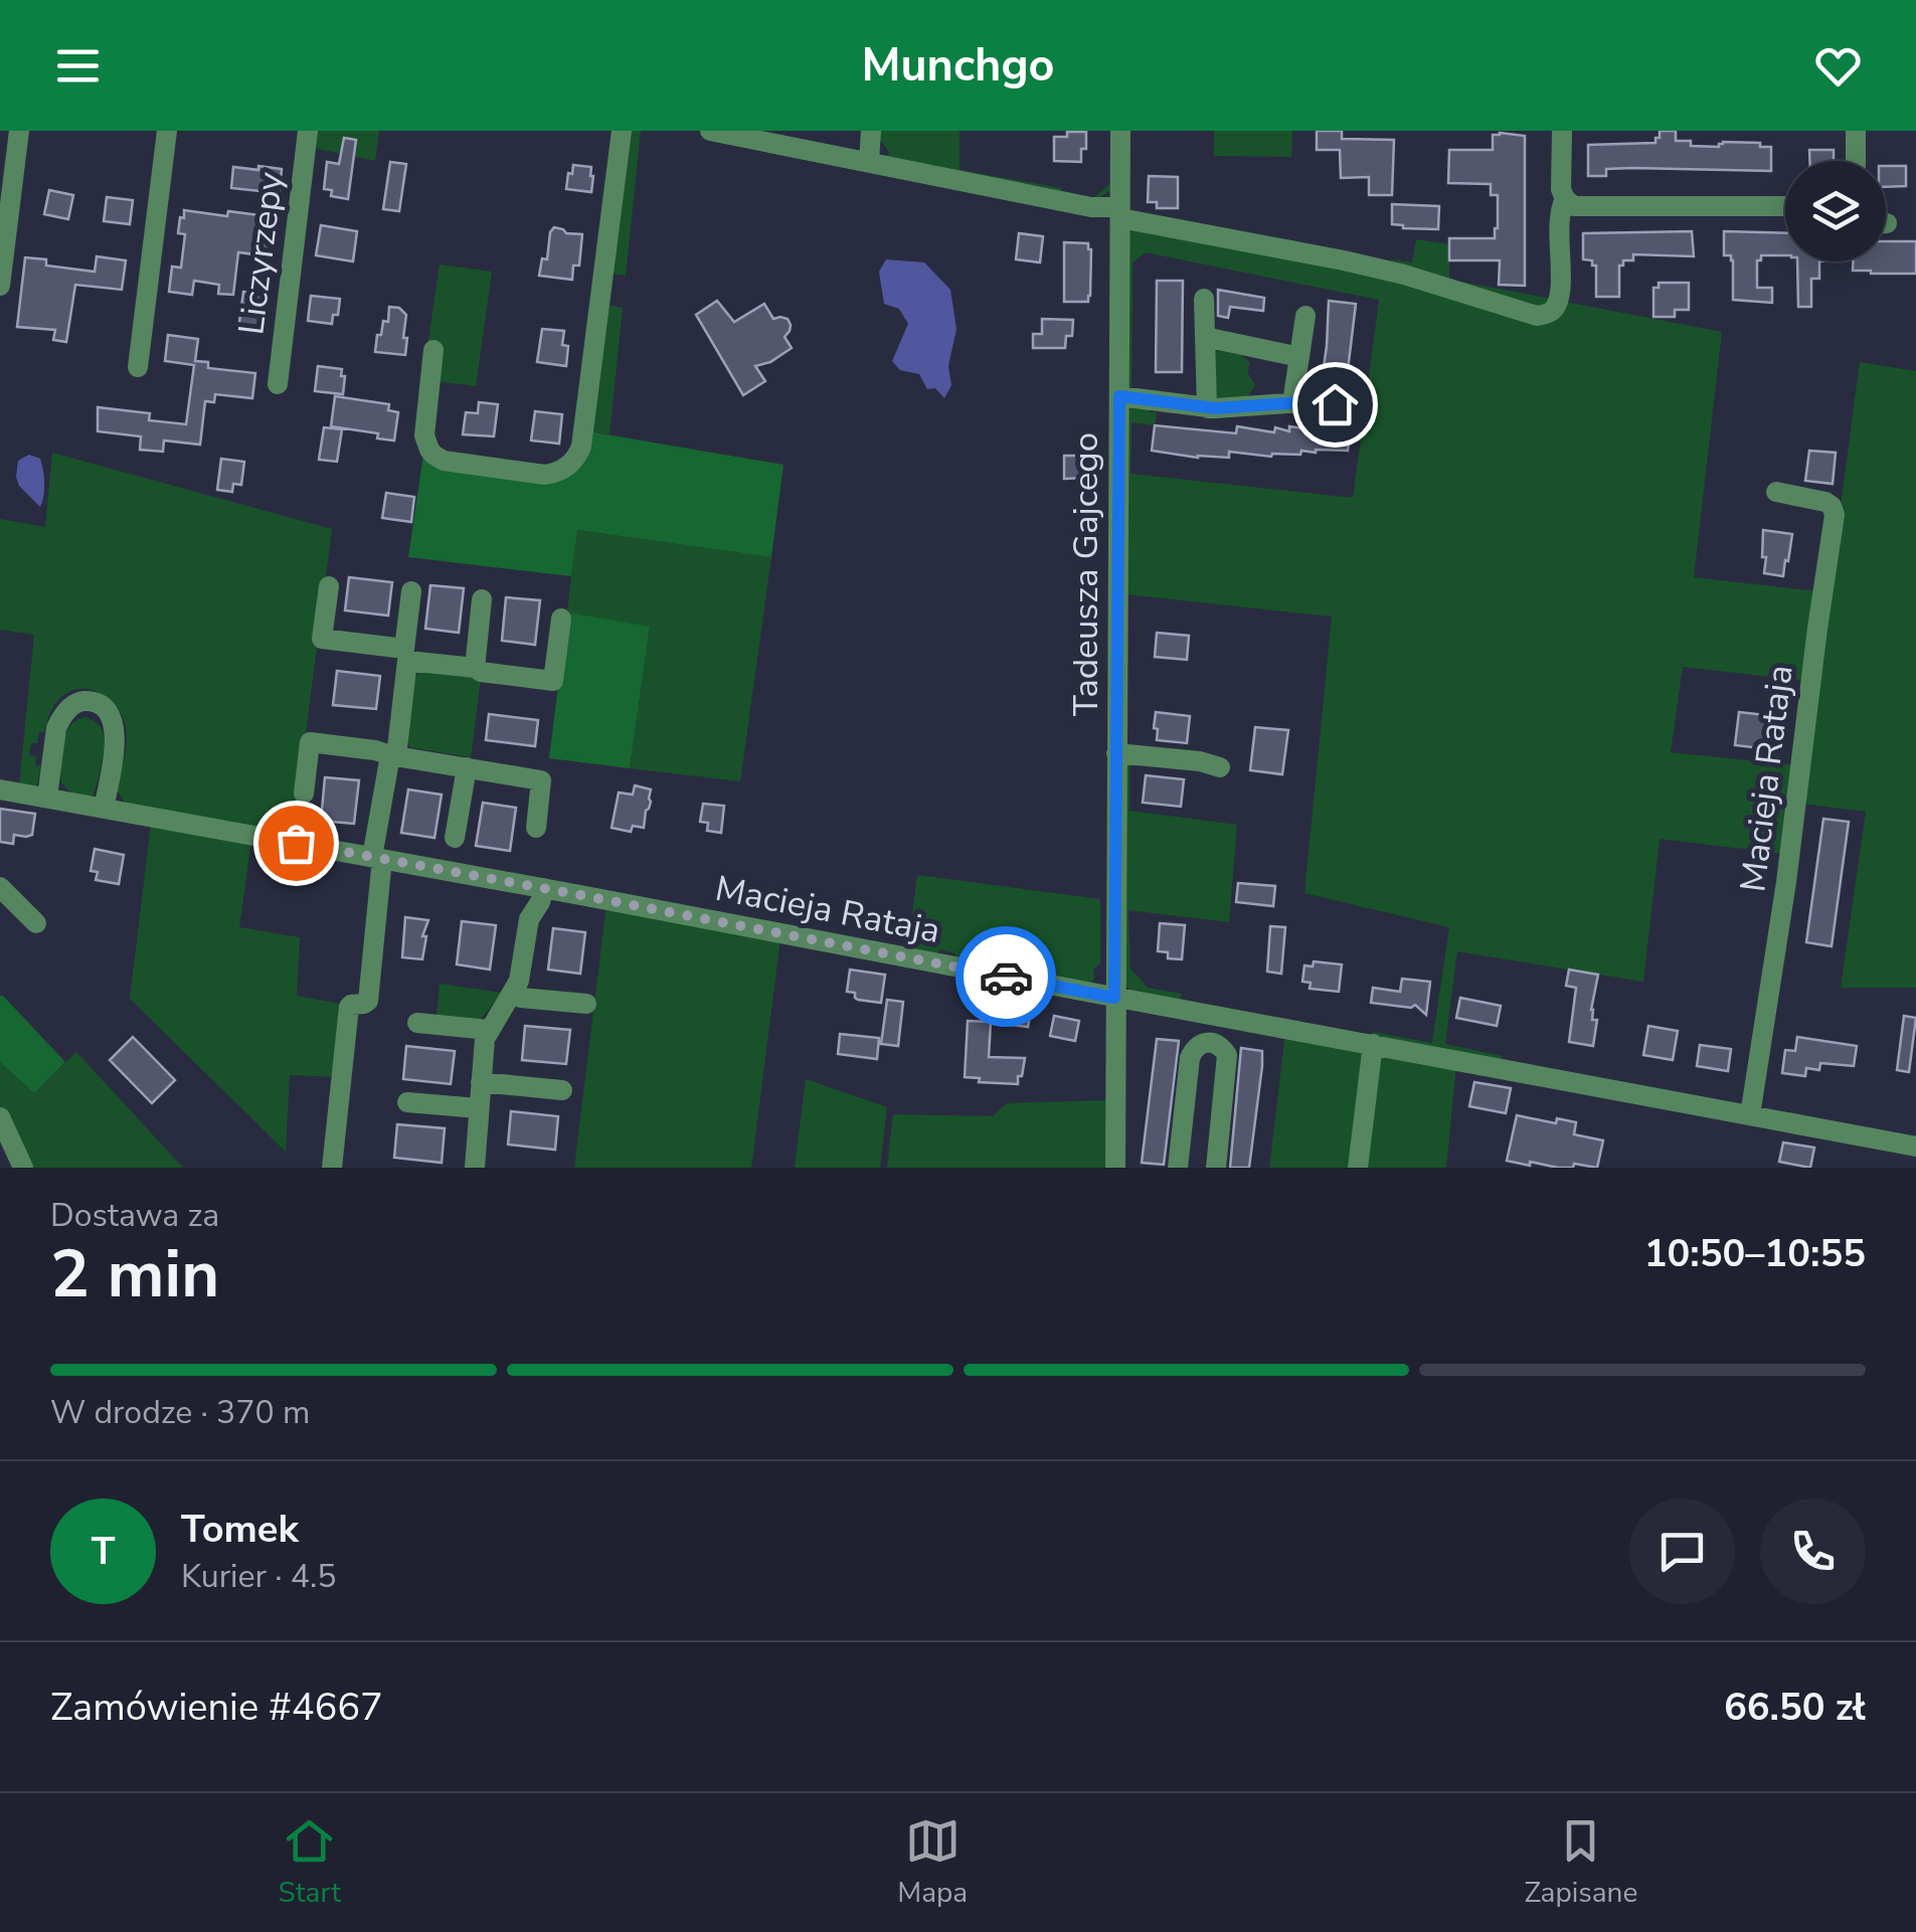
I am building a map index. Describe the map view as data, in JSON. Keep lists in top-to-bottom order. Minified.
{"streets":{"street":["Liczyrzepy","Tadeusza Gajcego","Macieja Rataja"]},"crossings":[["Tadeusza Gajcego","Macieja Rataja"]],"page":{"header":"Munchgo","heading":["2 min","Dostawa za","10:50–10:55"],"panel":["Tomek","Kurier · 4.5","Zamówienie #4667","66.50 zł"],"bar":"W drodze · 370 m","round":"T","tabs":["Start","Mapa","Zapisane"]}}
